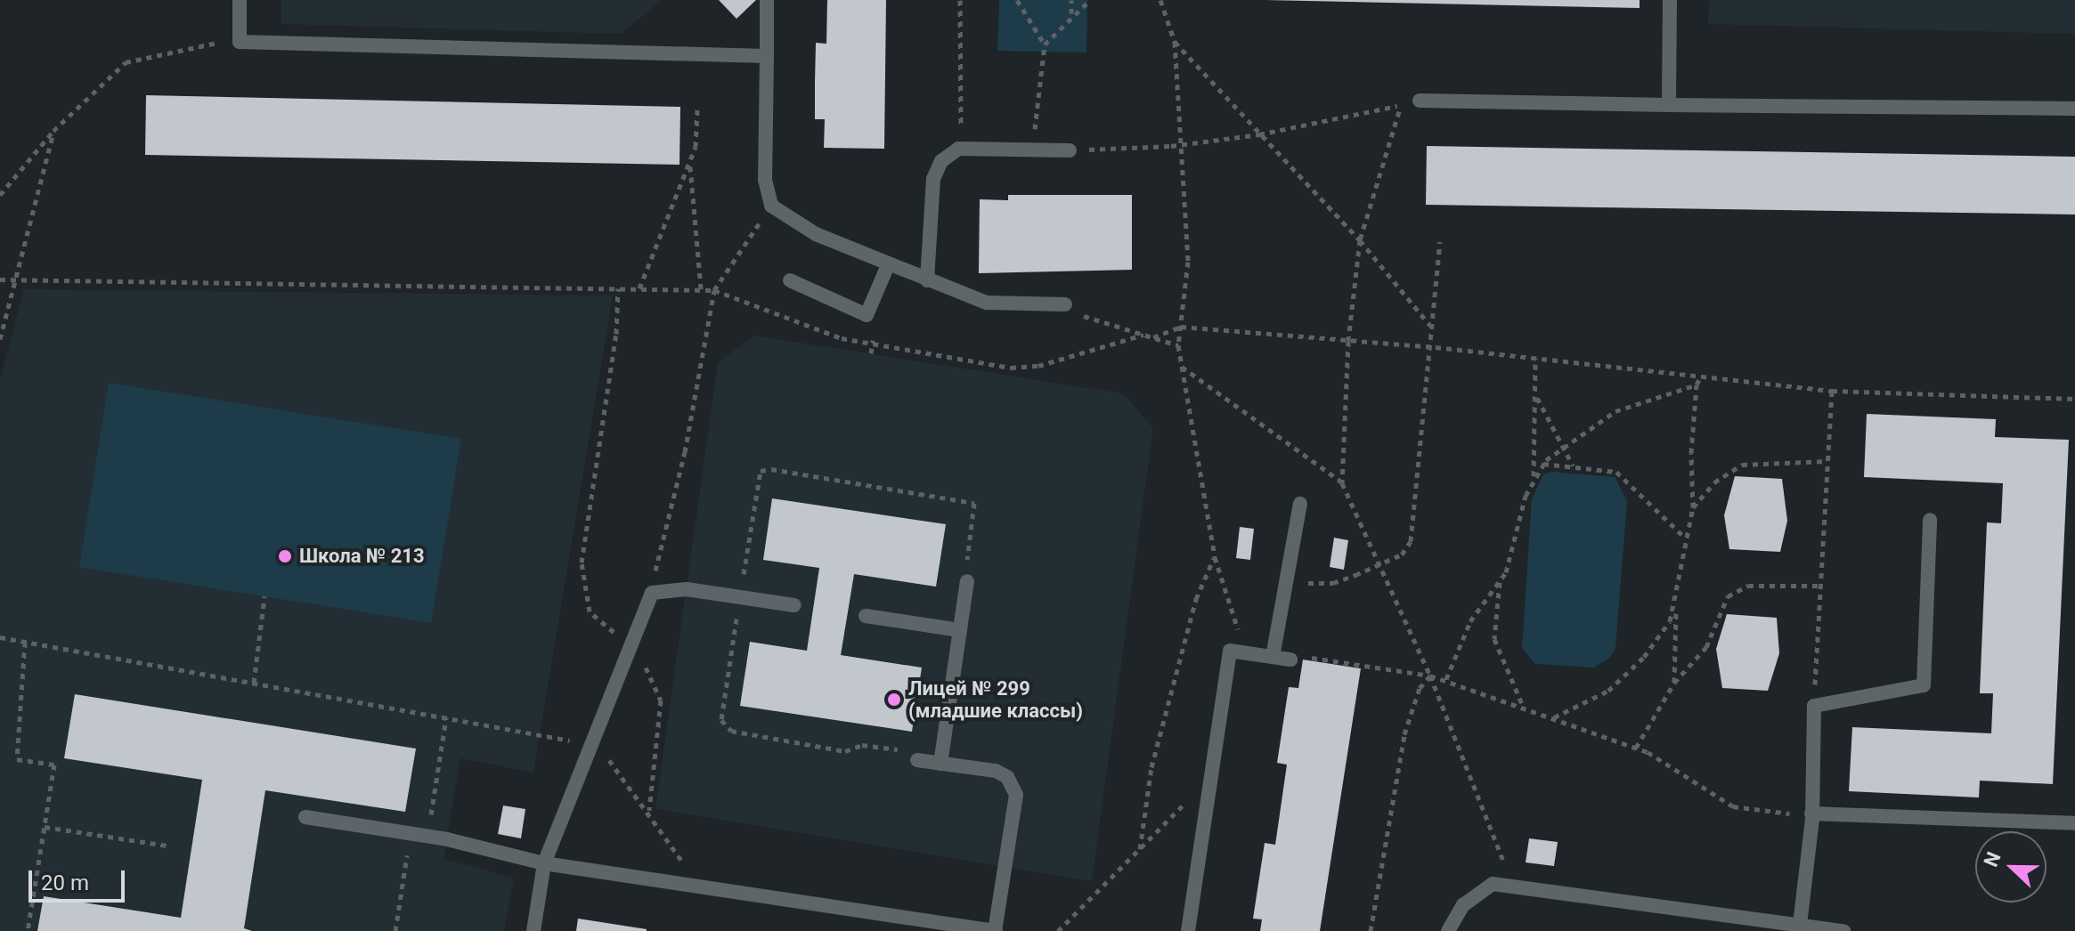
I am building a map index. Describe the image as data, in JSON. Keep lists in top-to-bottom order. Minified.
{"places":["Школа № 213","Лицей № 299 (младшие классы)"],"scale_bar":"20 m","north":"left"}
